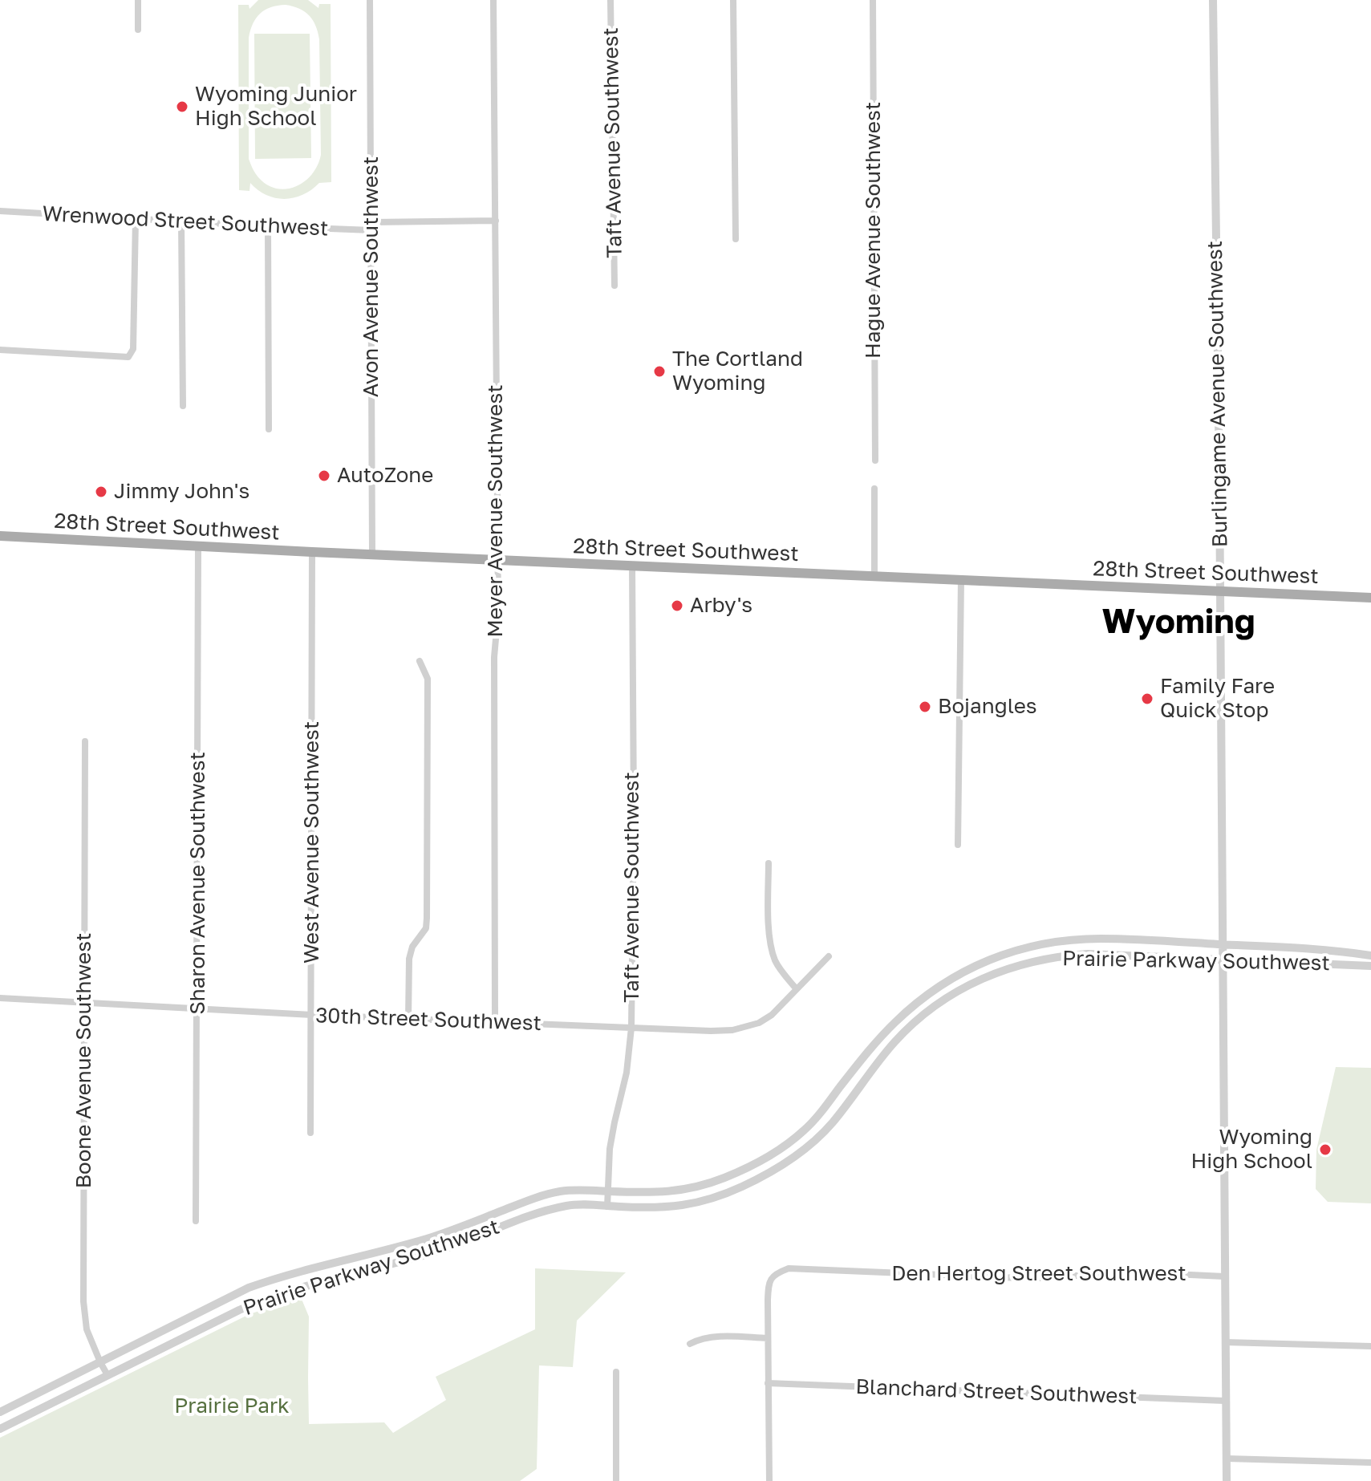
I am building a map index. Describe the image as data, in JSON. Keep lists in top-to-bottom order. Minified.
{"streets":{"main road":["28th Street Southwest"],"street":["Taft Avenue Southwest","Wrenwood Street Southwest","Hague Avenue Southwest","Avon Avenue Southwest","Burlingame Avenue Southwest","Meyer Avenue Southwest","West Avenue Southwest","Sharon Avenue Southwest","Prairie Parkway Southwest","30th Street Southwest","Boone Avenue Southwest","Den Hertog Street Southwest","Blanchard Street Southwest"]},"crossings":[["Taft Avenue Southwest","28th Street Southwest"],["Taft Avenue Southwest","Prairie Parkway Southwest"],["Taft Avenue Southwest","30th Street Southwest"],["Wrenwood Street Southwest","Avon Avenue Southwest"],["Wrenwood Street Southwest","Meyer Avenue Southwest"],["Avon Avenue Southwest","28th Street Southwest"],["Burlingame Avenue Southwest","28th Street Southwest"],["Burlingame Avenue Southwest","Prairie Parkway Southwest"],["Burlingame Avenue Southwest","Den Hertog Street Southwest"],["Burlingame Avenue Southwest","Blanchard Street Southwest"],["Meyer Avenue Southwest","28th Street Southwest"],["Meyer Avenue Southwest","30th Street Southwest"],["28th Street Southwest","West Avenue Southwest"],["28th Street Southwest","Sharon Avenue Southwest"],["West Avenue Southwest","30th Street Southwest"],["Sharon Avenue Southwest","30th Street Southwest"],["Prairie Parkway Southwest","Boone Avenue Southwest"],["30th Street Southwest","Boone Avenue Southwest"]],"districts":["Wyoming"],"parks":["Prairie Park"],"places":["Wyoming Junior High School","The Cortland Wyoming","AutoZone","Jimmy John's","Arby's","Family Fare Quick Stop","Bojangles","Wyoming High School"]}
